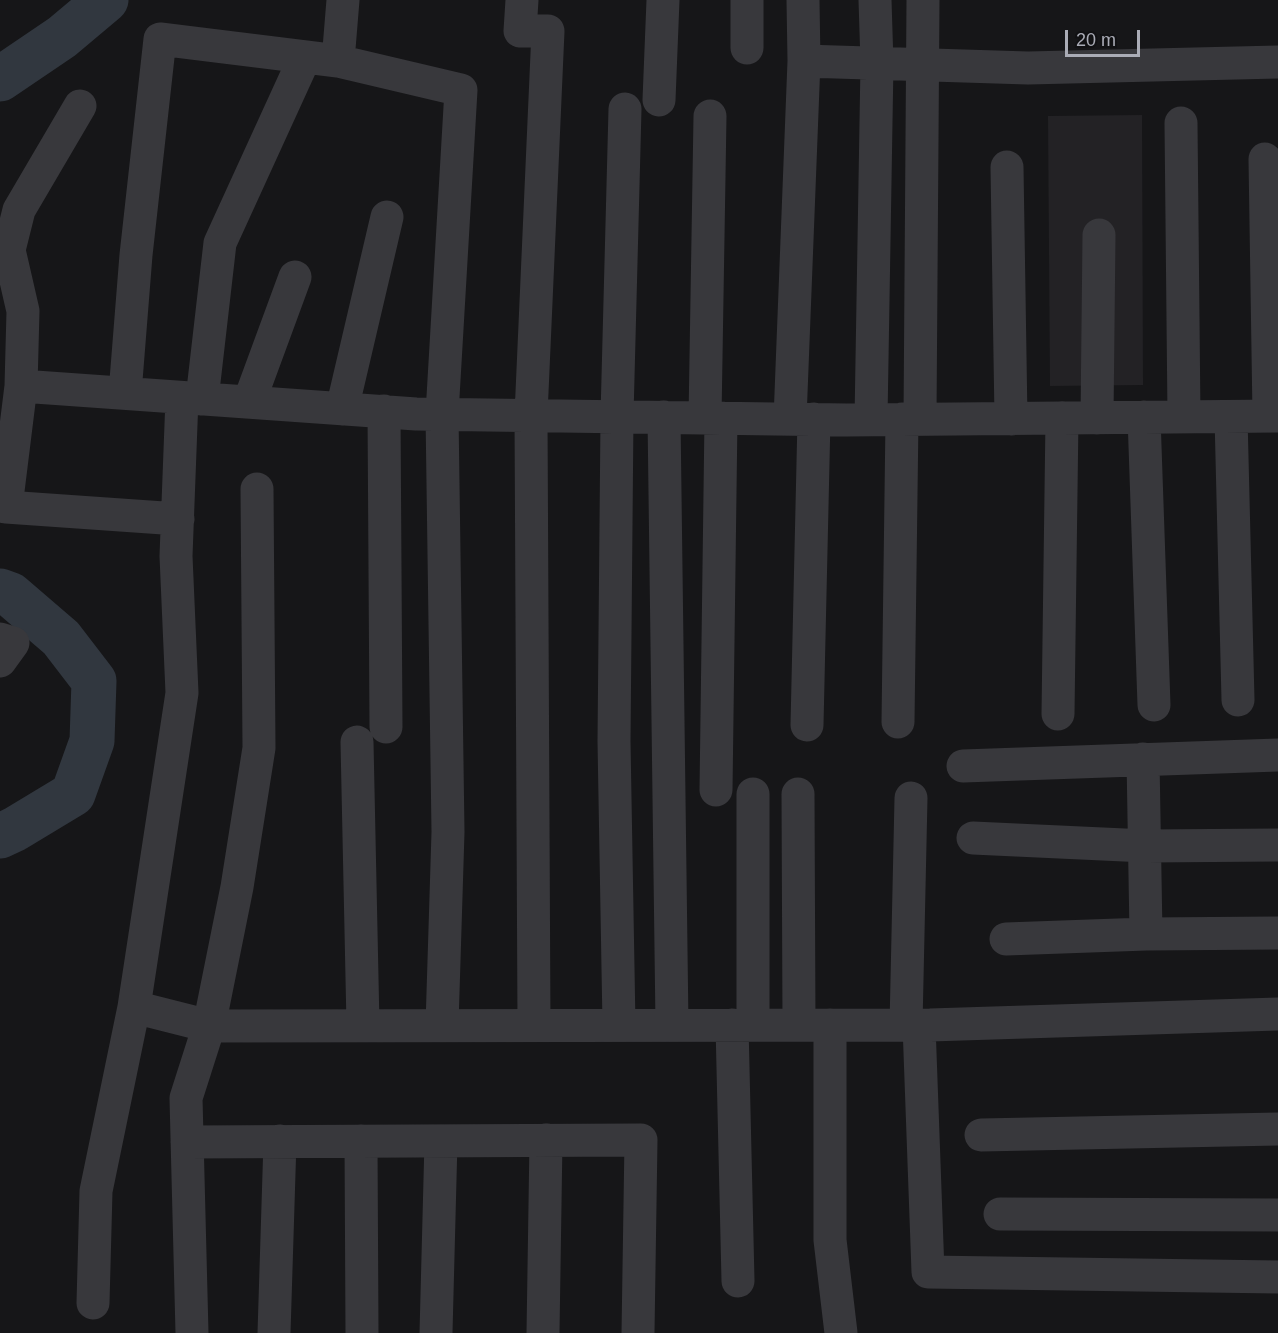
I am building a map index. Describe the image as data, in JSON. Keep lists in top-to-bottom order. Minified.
{"scale_bar":"20 m"}
